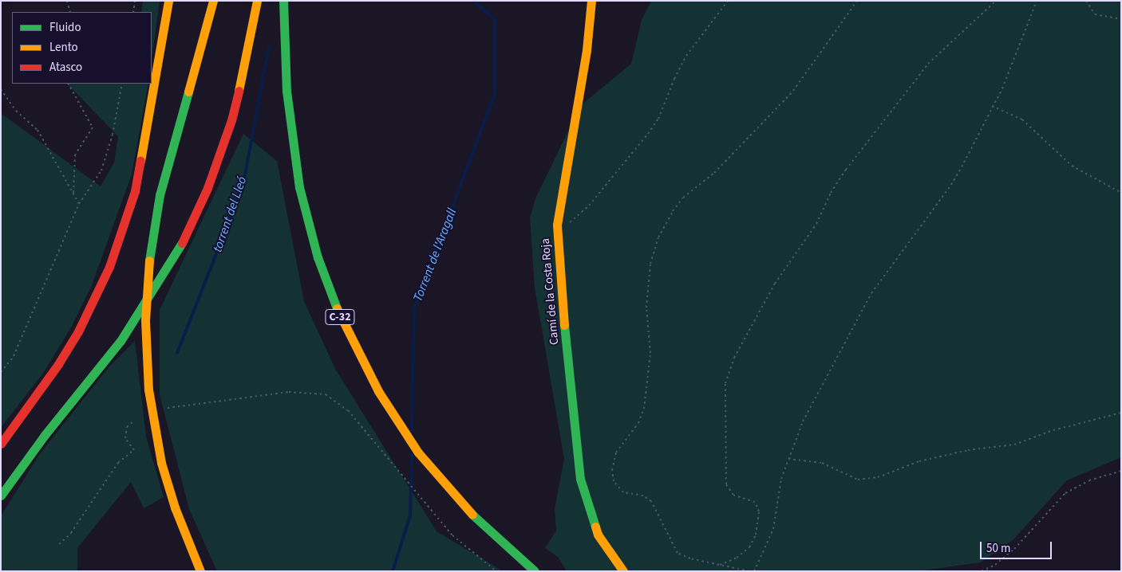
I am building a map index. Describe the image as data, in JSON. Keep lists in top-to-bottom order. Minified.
{"streets":{"main road":["Camí de la Costa Roja","C-32"]},"water":["torrent del Lleó","Torrent de l'Aragall"],"legend":["Fluido","Lento","Atasco"],"scale_bar":"50 m"}
